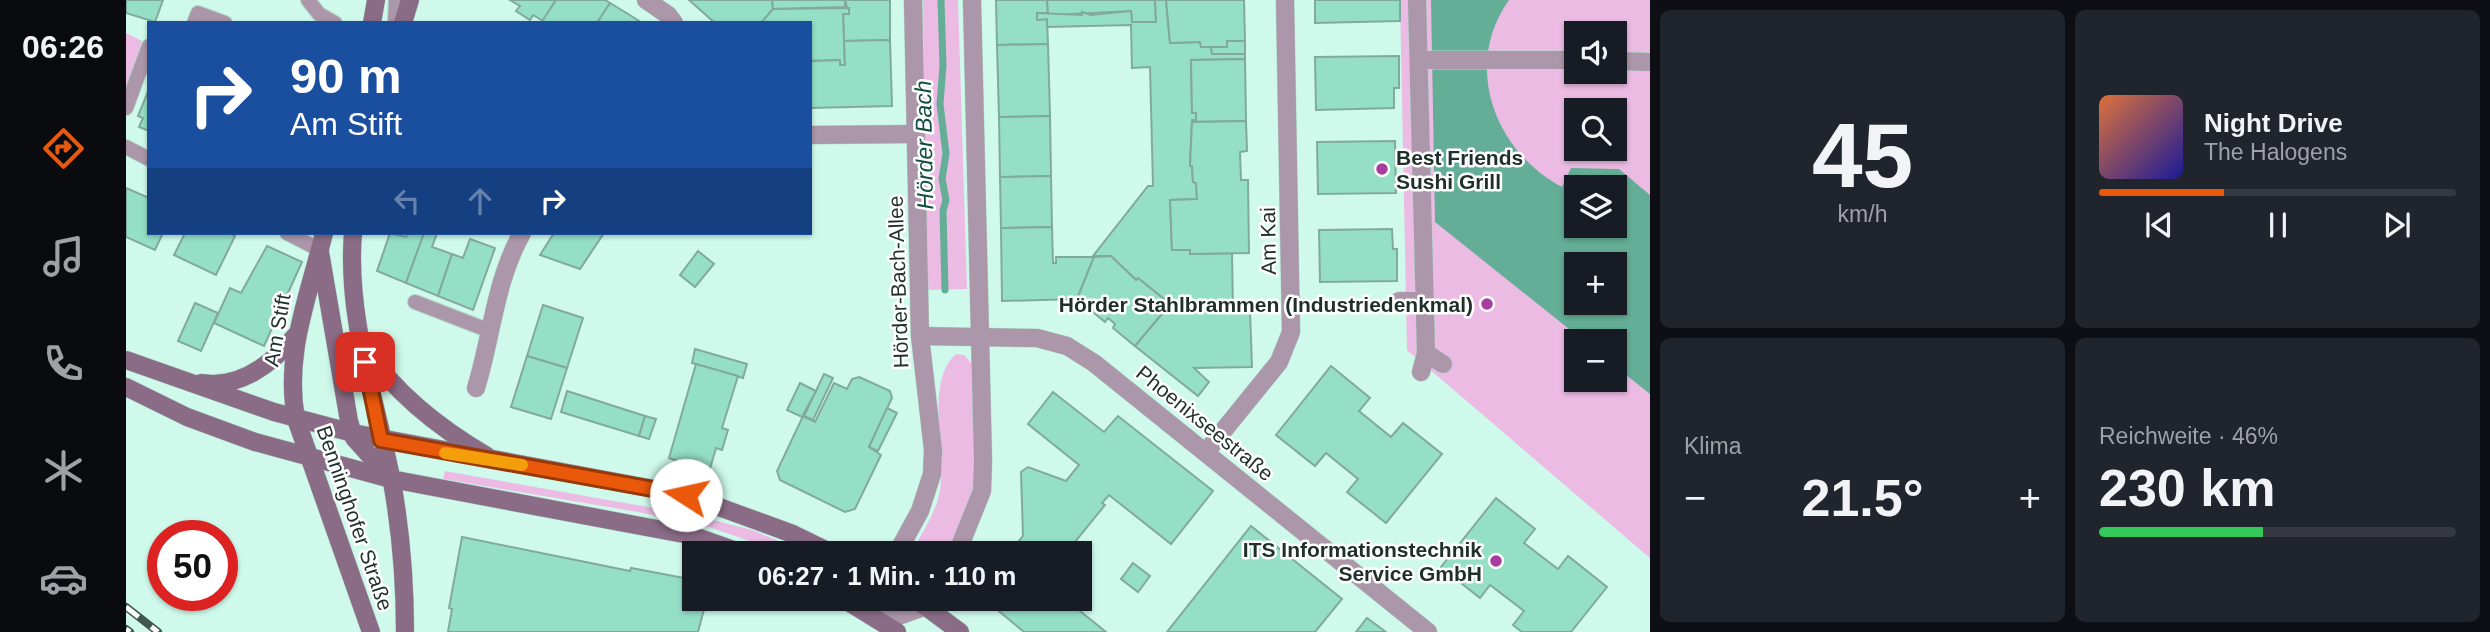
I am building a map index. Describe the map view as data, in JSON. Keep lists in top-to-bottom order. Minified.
{"streets":{"main road":["Am Stift","Benninghofer Straße"],"street":["Am Kai","Hörder-Bach-Allee","Phoenixseestraße"]},"crossings":[["Am Kai","Phoenixseestraße"],["Hörder-Bach-Allee","Phoenixseestraße"],["Am Stift","Benninghofer Straße"]],"water":["Hörder Bach"],"places":["Best Friends Sushi Grill","Hörder Stahlbrammen (Industriedenkmal)","ITS Informationstechnik Service GmbH"],"page":{"tabs":"06:26","tile":[["45","km/h"],"Klima",["Reichweite · 46%","230 km"]],"map_buttons":["+","−"],"turn":["90 m","Am Stift"],"song":["Night Drive","The Halogens"],"heat":["−","21.5°","+"],"limit":"50","trip":"06:27 · 1 Min. · 110 m"}}
